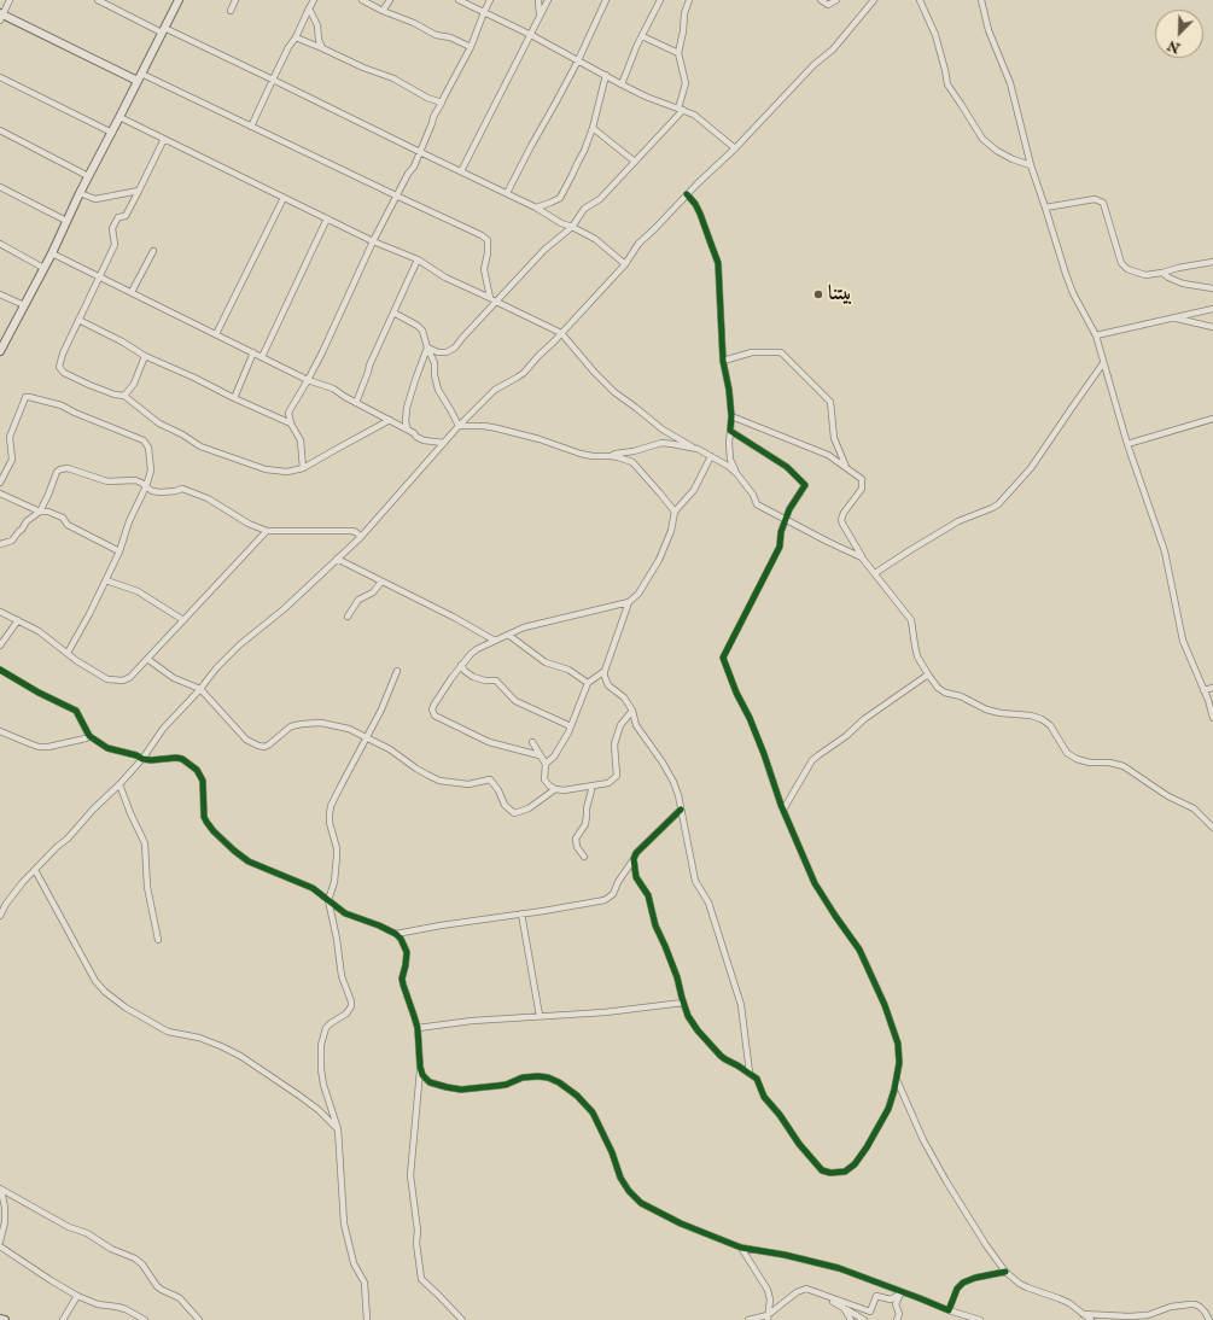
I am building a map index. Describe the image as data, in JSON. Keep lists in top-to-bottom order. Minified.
{"places":["بيتنا"],"north":"bottom left"}
